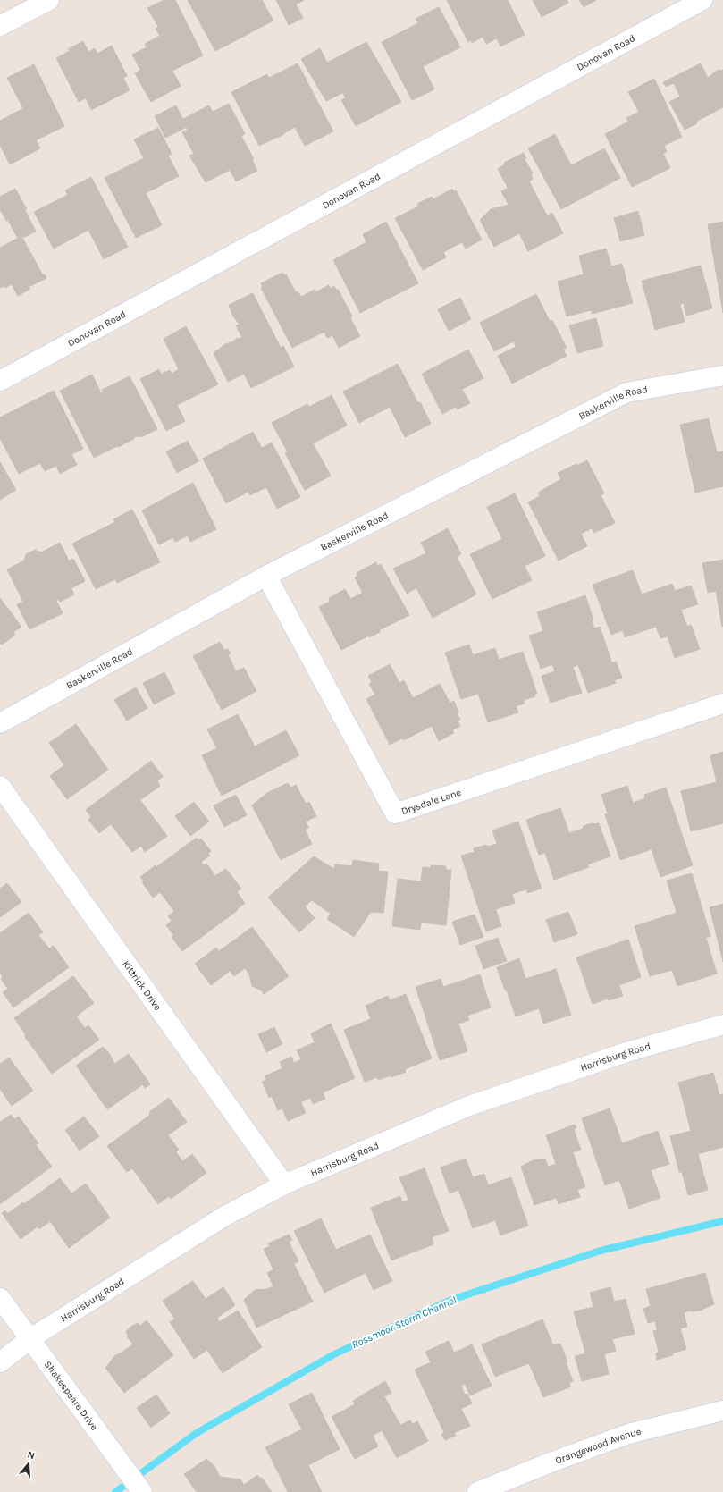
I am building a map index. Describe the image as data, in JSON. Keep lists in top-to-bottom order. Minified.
{"streets":{"street":["Donovan Road","Baskerville Road","Drysdale Lane","Kittrick Drive","Harrisburg Road","Shakespeare Drive","Orangewood Avenue"]},"crossings":[["Baskerville Road","Drysdale Lane"],["Kittrick Drive","Harrisburg Road"],["Harrisburg Road","Shakespeare Drive"]],"water":["Rossmoor Storm Channel"],"north":"top"}
